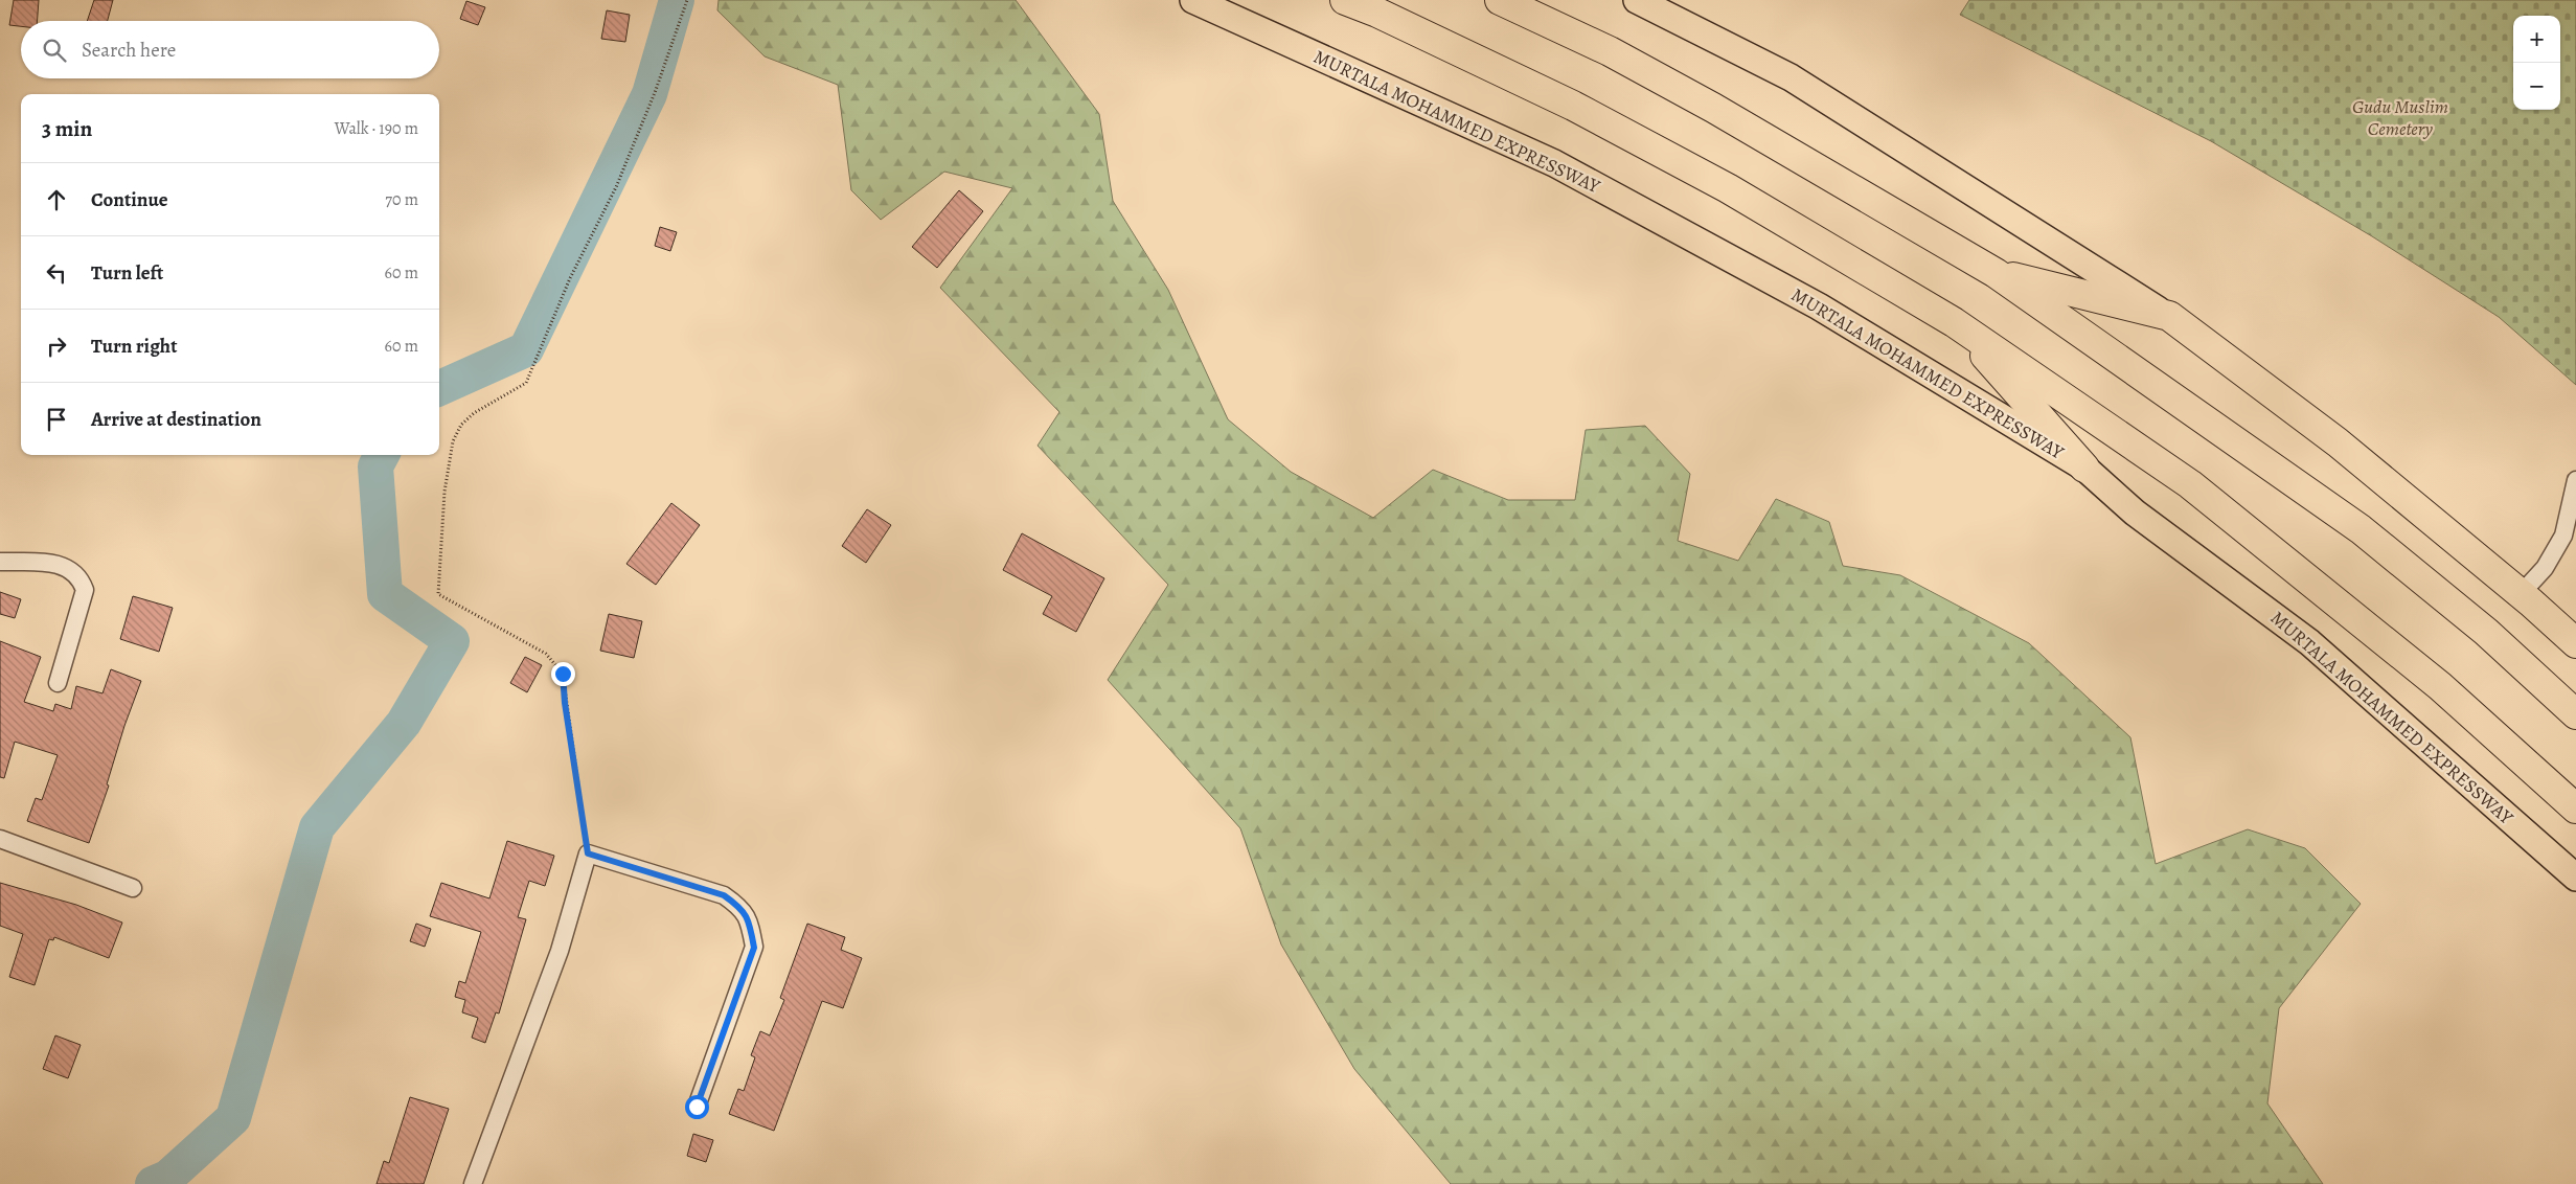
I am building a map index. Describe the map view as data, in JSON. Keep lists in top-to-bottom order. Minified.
{"streets":{"main road":["MURTALA MOHAMMED EXPRESSWAY"]},"parks":["Gudu Muslim Cemetery"],"page":{"map_buttons":["+","−"],"search":"Search here","heading":["3 min","Walk · 190 m"],"list":[["Continue","70 m"],["Turn left","60 m"],["Turn right","60 m"],"Arrive at destination"]}}
